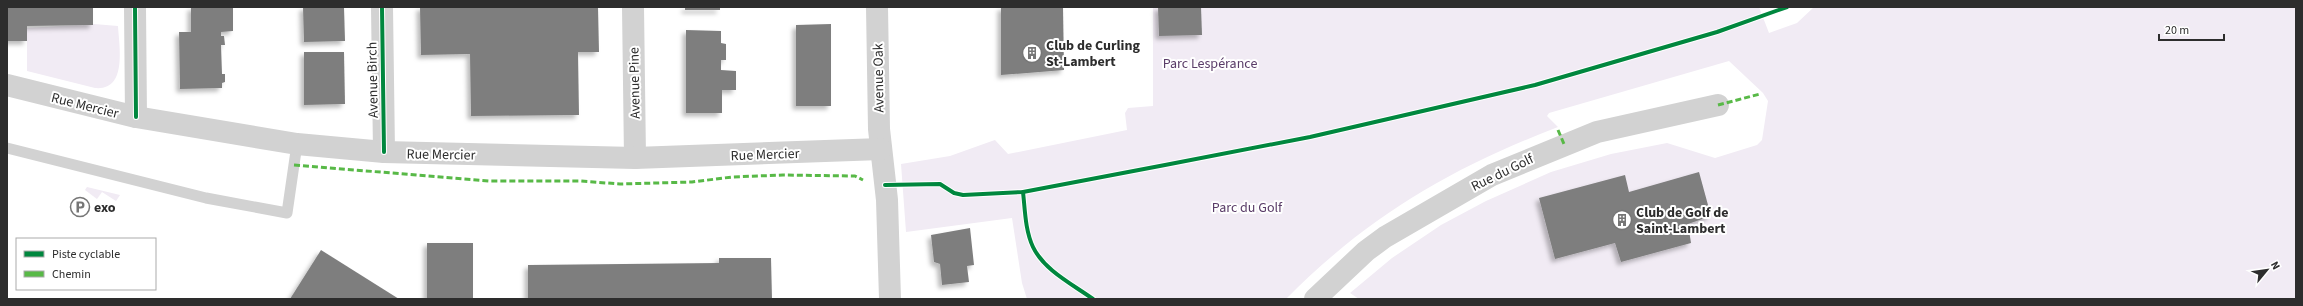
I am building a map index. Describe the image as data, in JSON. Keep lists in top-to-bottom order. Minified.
{"streets":{"street":["Avenue Oak","Avenue Birch","Avenue Pine","Rue Mercier","Rue du Golf"]},"crossings":[["Avenue Oak","Rue Mercier"],["Avenue Birch","Rue Mercier"],["Avenue Pine","Rue Mercier"]],"parks":["Parc Lespérance","Parc du Golf"],"places":{"building":["Club de Curling St-Lambert","Club de Golf de Saint-Lambert"],"parking":["exo"]},"legend":["Piste cyclable","Chemin"],"scale_bar":"20 m","north":"top right"}
